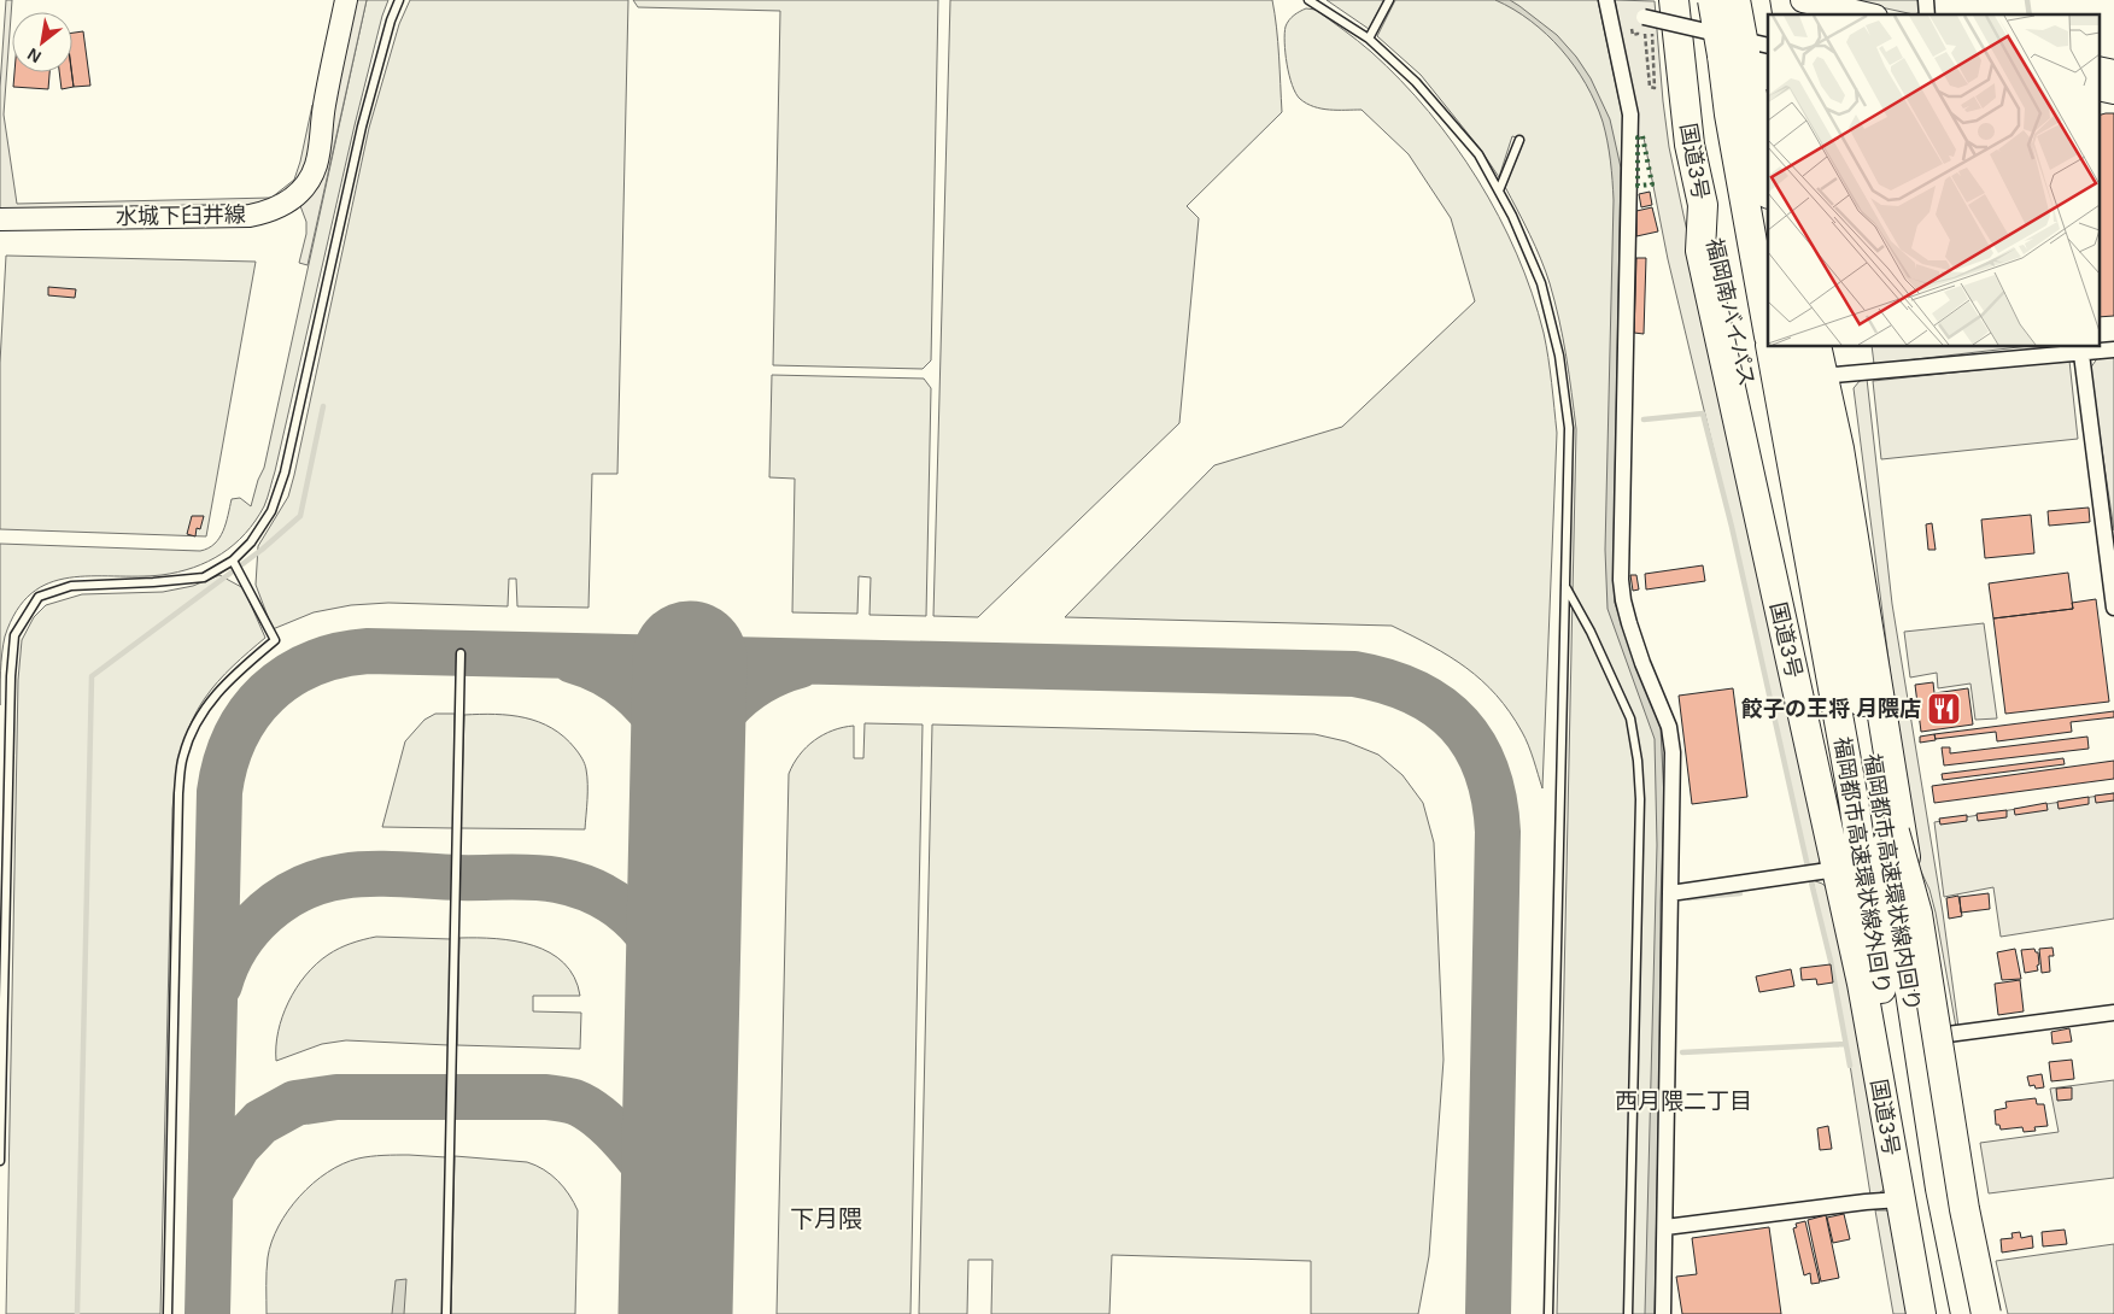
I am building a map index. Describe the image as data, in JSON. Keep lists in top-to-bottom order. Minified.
{"streets":{"highway":["国道3号","福岡南バイパス","福岡都市高速環状線外回り","福岡都市高速環状線内回り"],"main road":["水城下臼井線"]},"crossings":[["国道3号","福岡南バイパス"],["国道3号","福岡都市高速環状線外回り"],["福岡南バイパス","福岡都市高速環状線外回り"]],"districts":["西月隈二丁目","下月隈"],"places":{"restaurant":["餃子の王将 月隈店"]},"north":"bottom left"}
